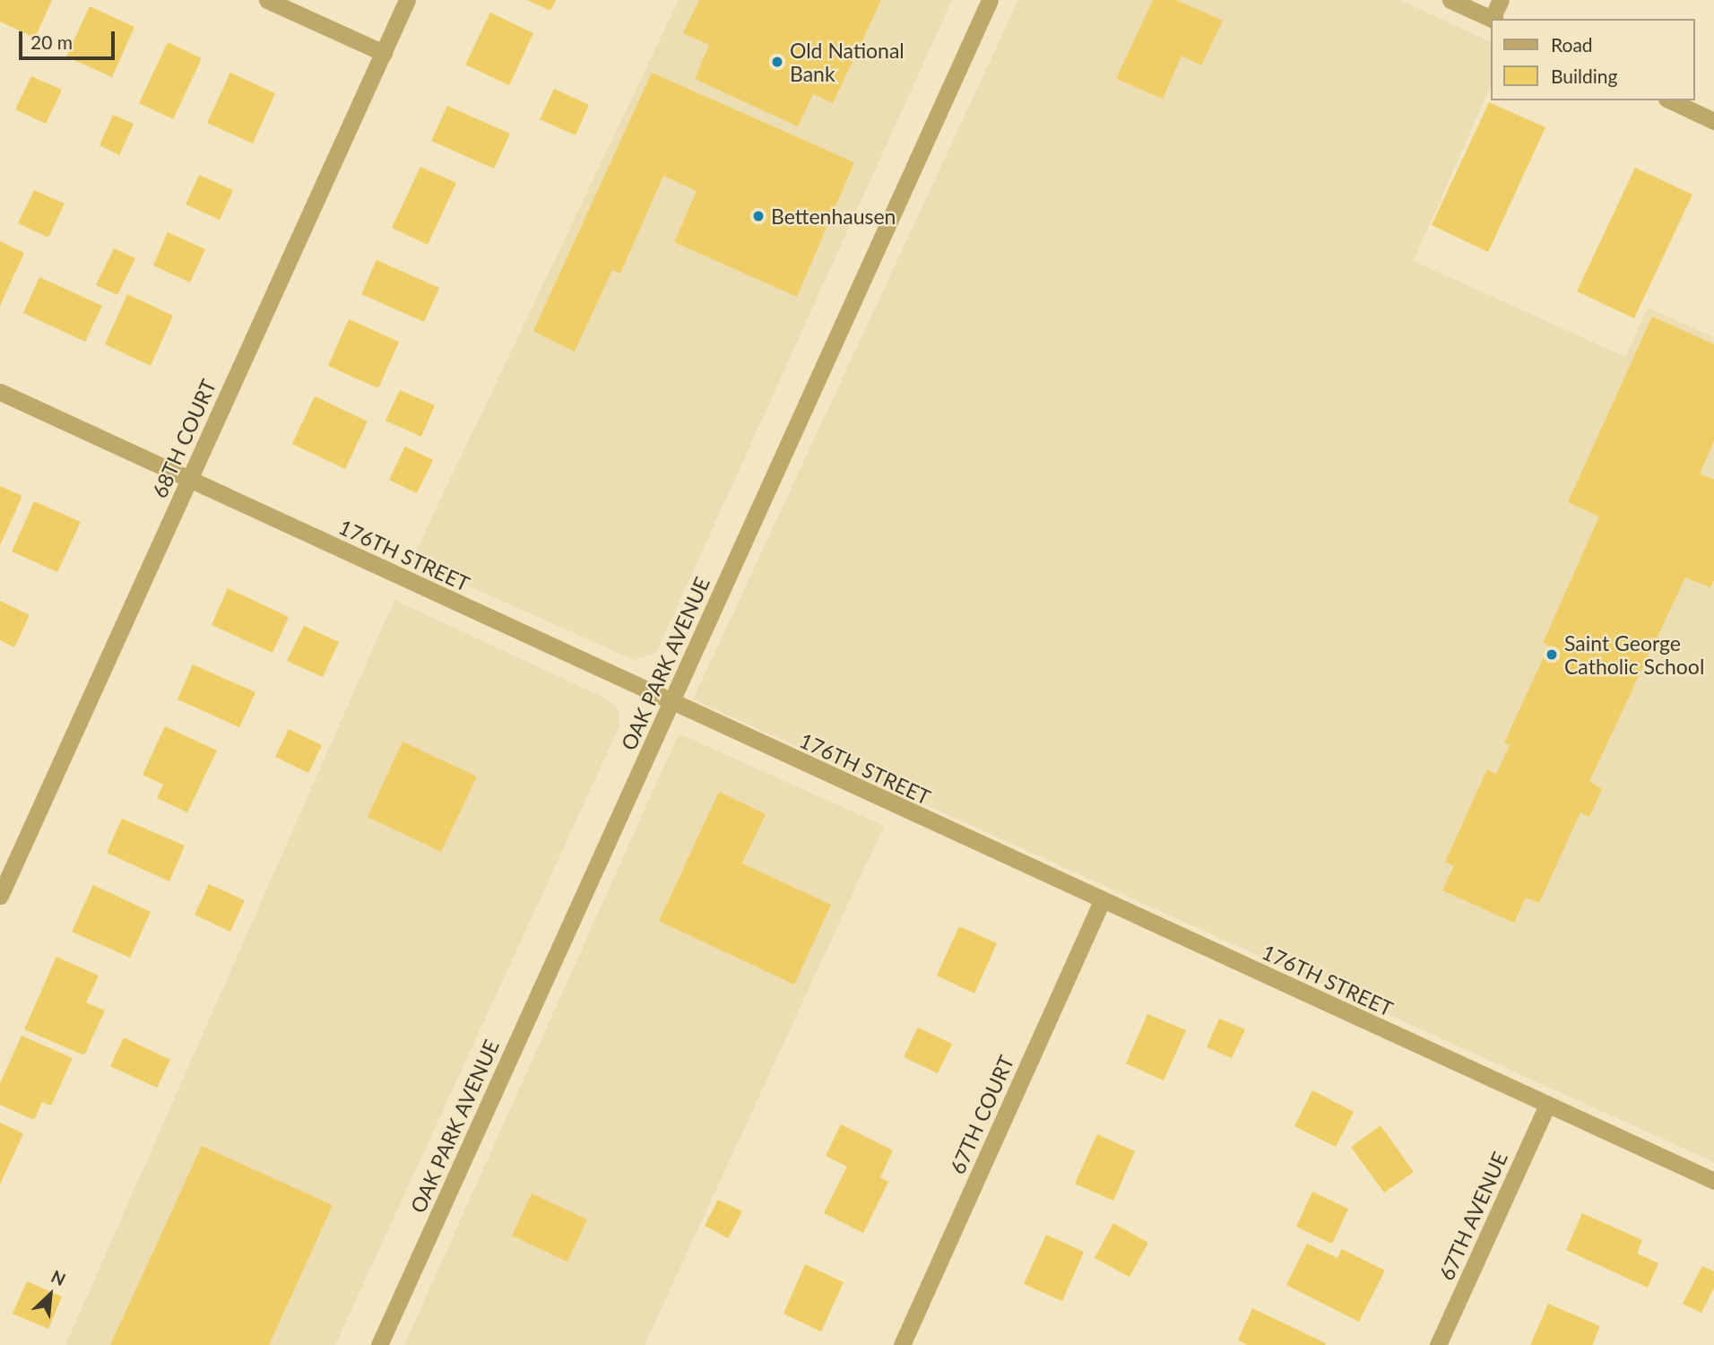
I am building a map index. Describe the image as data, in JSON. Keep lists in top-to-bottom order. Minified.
{"streets":{"street":["68TH COURT","176TH STREET","OAK PARK AVENUE","67TH COURT","67TH AVENUE"]},"crossings":[["68TH COURT","176TH STREET"],["176TH STREET","OAK PARK AVENUE"],["176TH STREET","67TH COURT"],["176TH STREET","67TH AVENUE"]],"places":["Old National Bank","Bettenhausen","Saint George Catholic School"],"legend":["Road","Building"],"scale_bar":"20 m","north":"top right"}
